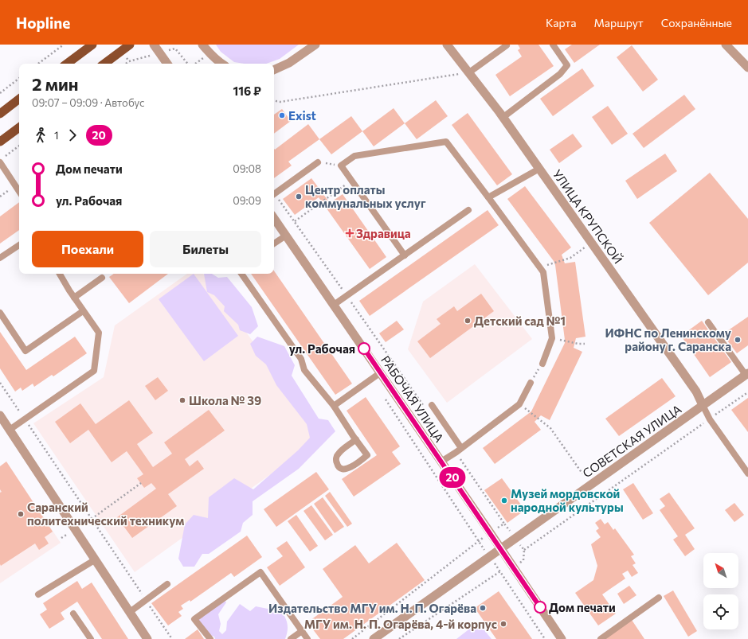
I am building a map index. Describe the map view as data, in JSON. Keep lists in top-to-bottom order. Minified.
{"streets":{"street":["УЛИЦА КРУПСКОЙ","РАБОЧАЯ УЛИЦА","СОВЕТСКАЯ УЛИЦА"]},"crossings":[["УЛИЦА КРУПСКОЙ","СОВЕТСКАЯ УЛИЦА"],["РАБОЧАЯ УЛИЦА","СОВЕТСКАЯ УЛИЦА"]],"places":{"other":["Exist","Центр оплаты коммунальных услуг","Детский сад №1","ИФНС по Ленинскому району г. Саранска","ул. Рабочая","Школа № 39","Музей мордовской народной культуры","Саранский политехнический техникум","Дом печати","Издательство МГУ им. Н. П. Огарёва","МГУ им. Н. П. Огарёва, 4-й корпус"],"health":["Здравица"]},"lines":["bus line 20"],"north":"top left","page":{"header":"Hopline","nav":["Карта","Маршрут","Сохранённые"],"on_map":"20","heading":["2 мин","09:07 – 09:09 · Автобус","116 ₽"],"legs":["1","20"],"list":[{"name":"Дом печати","value":"09:08"},{"name":"ул. Рабочая","value":"09:09"}],"buttons":["Поехали","Билеты"]}}
